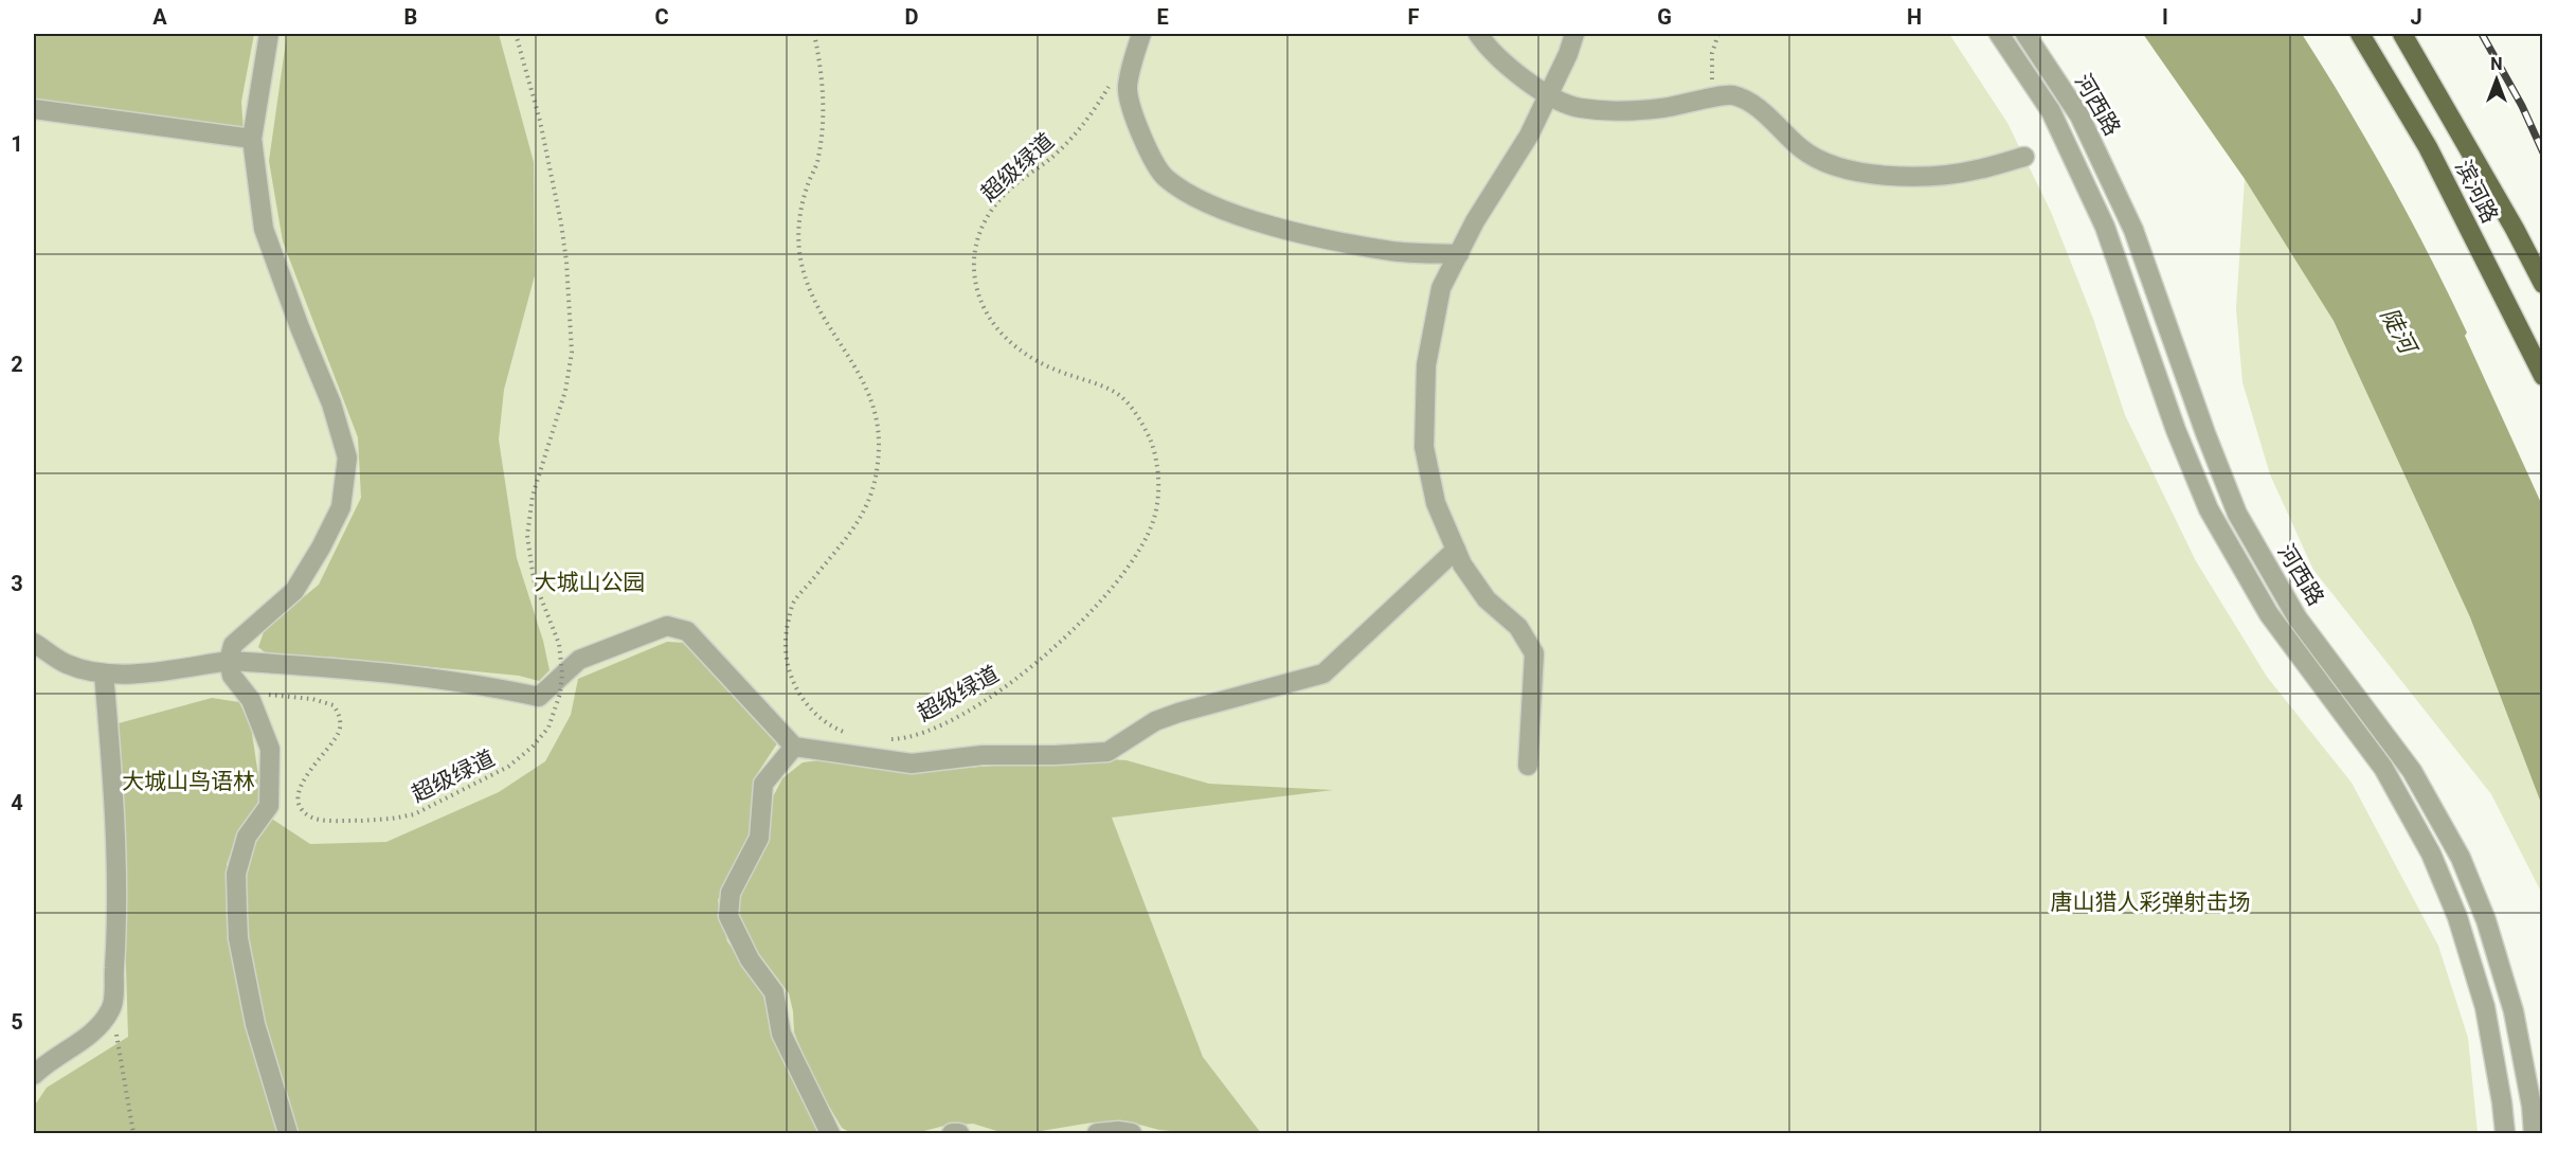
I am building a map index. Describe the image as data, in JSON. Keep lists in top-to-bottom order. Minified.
{"streets":{"main road":["滨河路"],"street":["河西路"],"path":["超级绿道"]},"water":["陡河"],"parks":["大城山公园","大城山鸟语林","唐山猎人彩弹射击场"],"north":"top","grid":{"columns":["A","B","C","D","E","F","G","H","I","J"],"rows":["1","2","3","4","5"]}}
